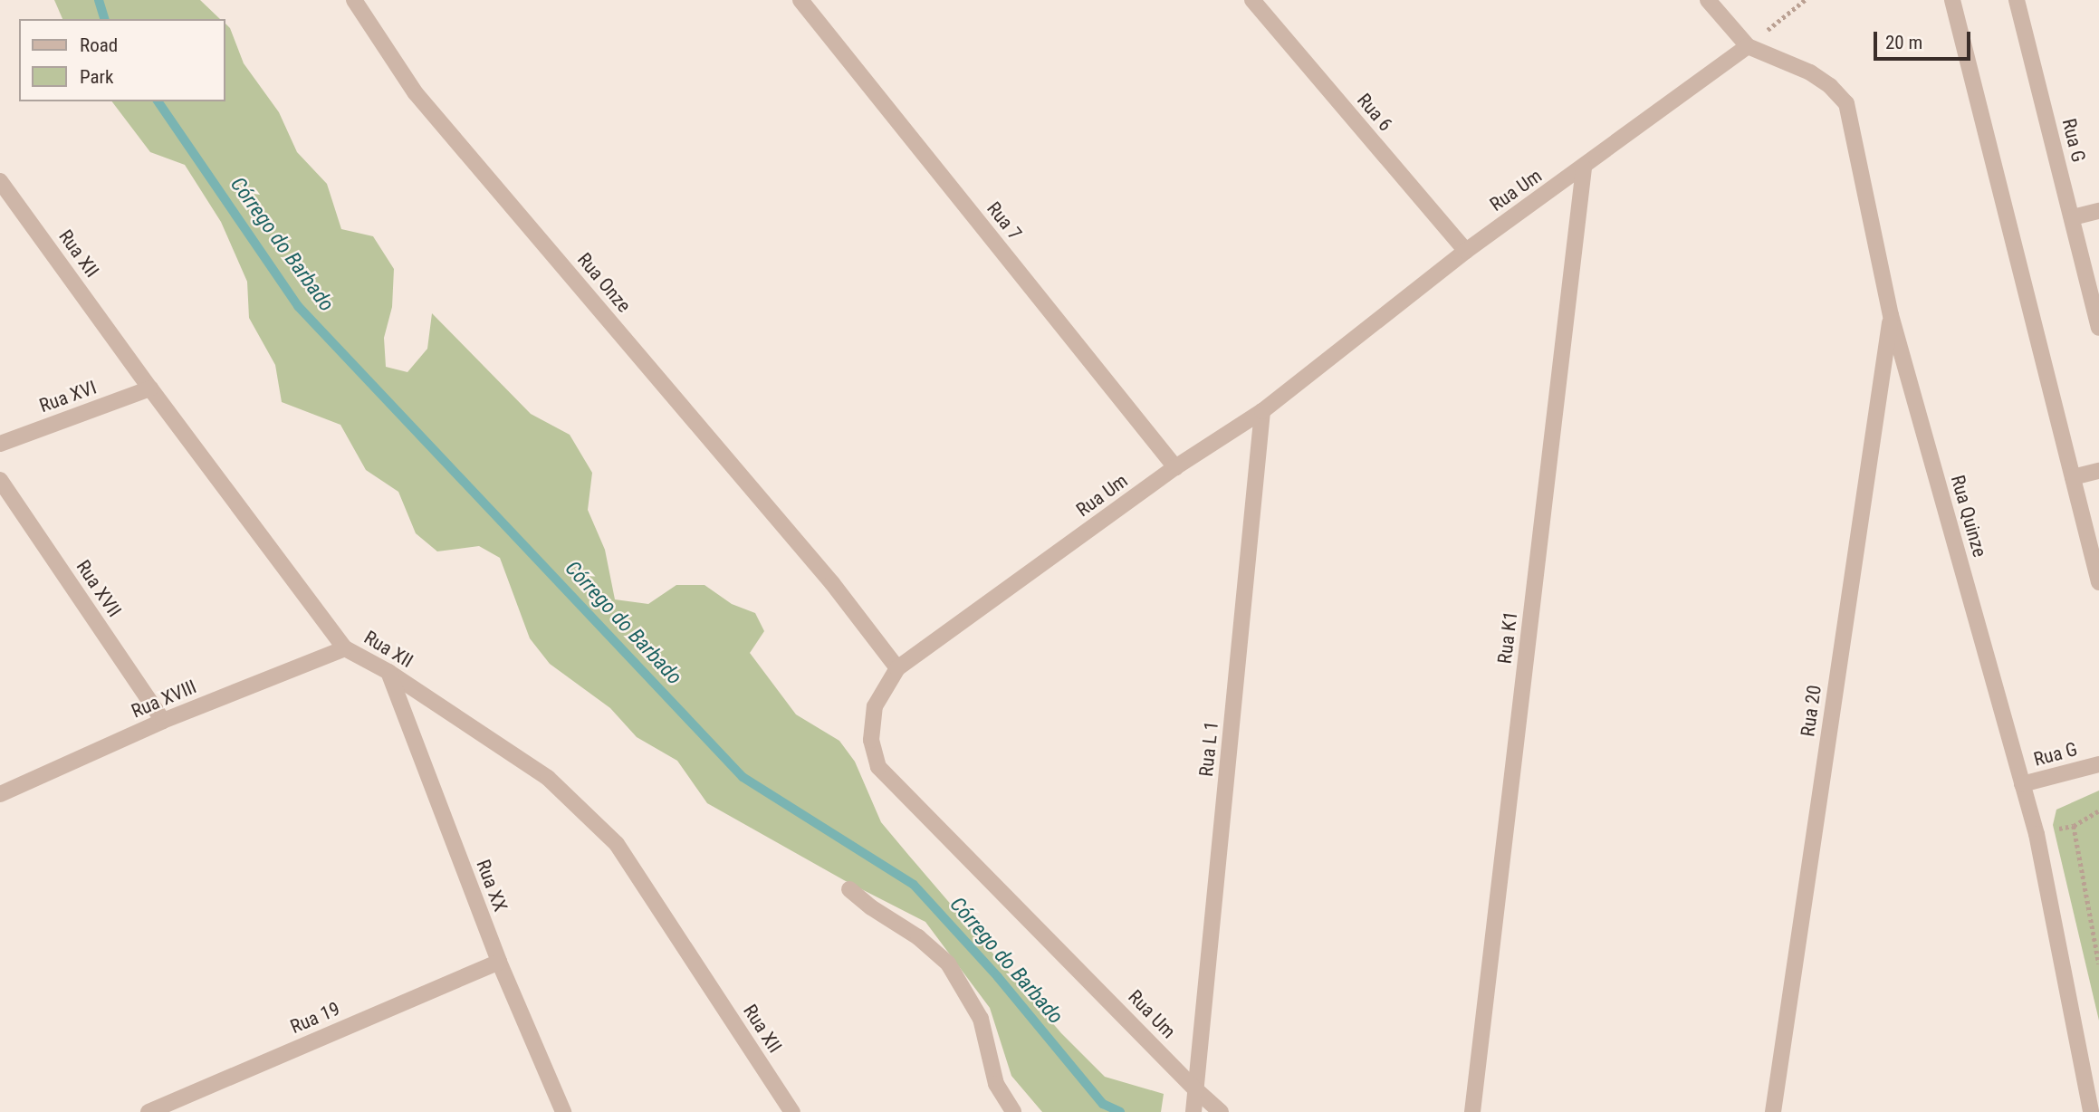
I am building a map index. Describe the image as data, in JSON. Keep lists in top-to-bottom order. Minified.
{"streets":{"street":["Rua 6","Rua G","Rua Um","Rua 7","Rua XII","Rua Onze","Rua XVI","Rua Quinze","Rua XVII","Rua K1","Rua XVIII","Rua 20","Rua L 1","Rua XX","Rua 19"]},"crossings":[["Rua 6","Rua Um"],["Rua G","Rua Quinze"],["Rua Um","Rua 7"],["Rua Um","Rua Onze"],["Rua Um","Rua Quinze"],["Rua Um","Rua K1"],["Rua Um","Rua L 1"],["Rua XII","Rua XVI"],["Rua XII","Rua XVIII"],["Rua XII","Rua XX"],["Rua Quinze","Rua 20"],["Rua XVII","Rua XVIII"],["Rua XX","Rua 19"]],"water":["Córrego do Barbado"],"legend":["Road","Park"],"scale_bar":"20 m"}
